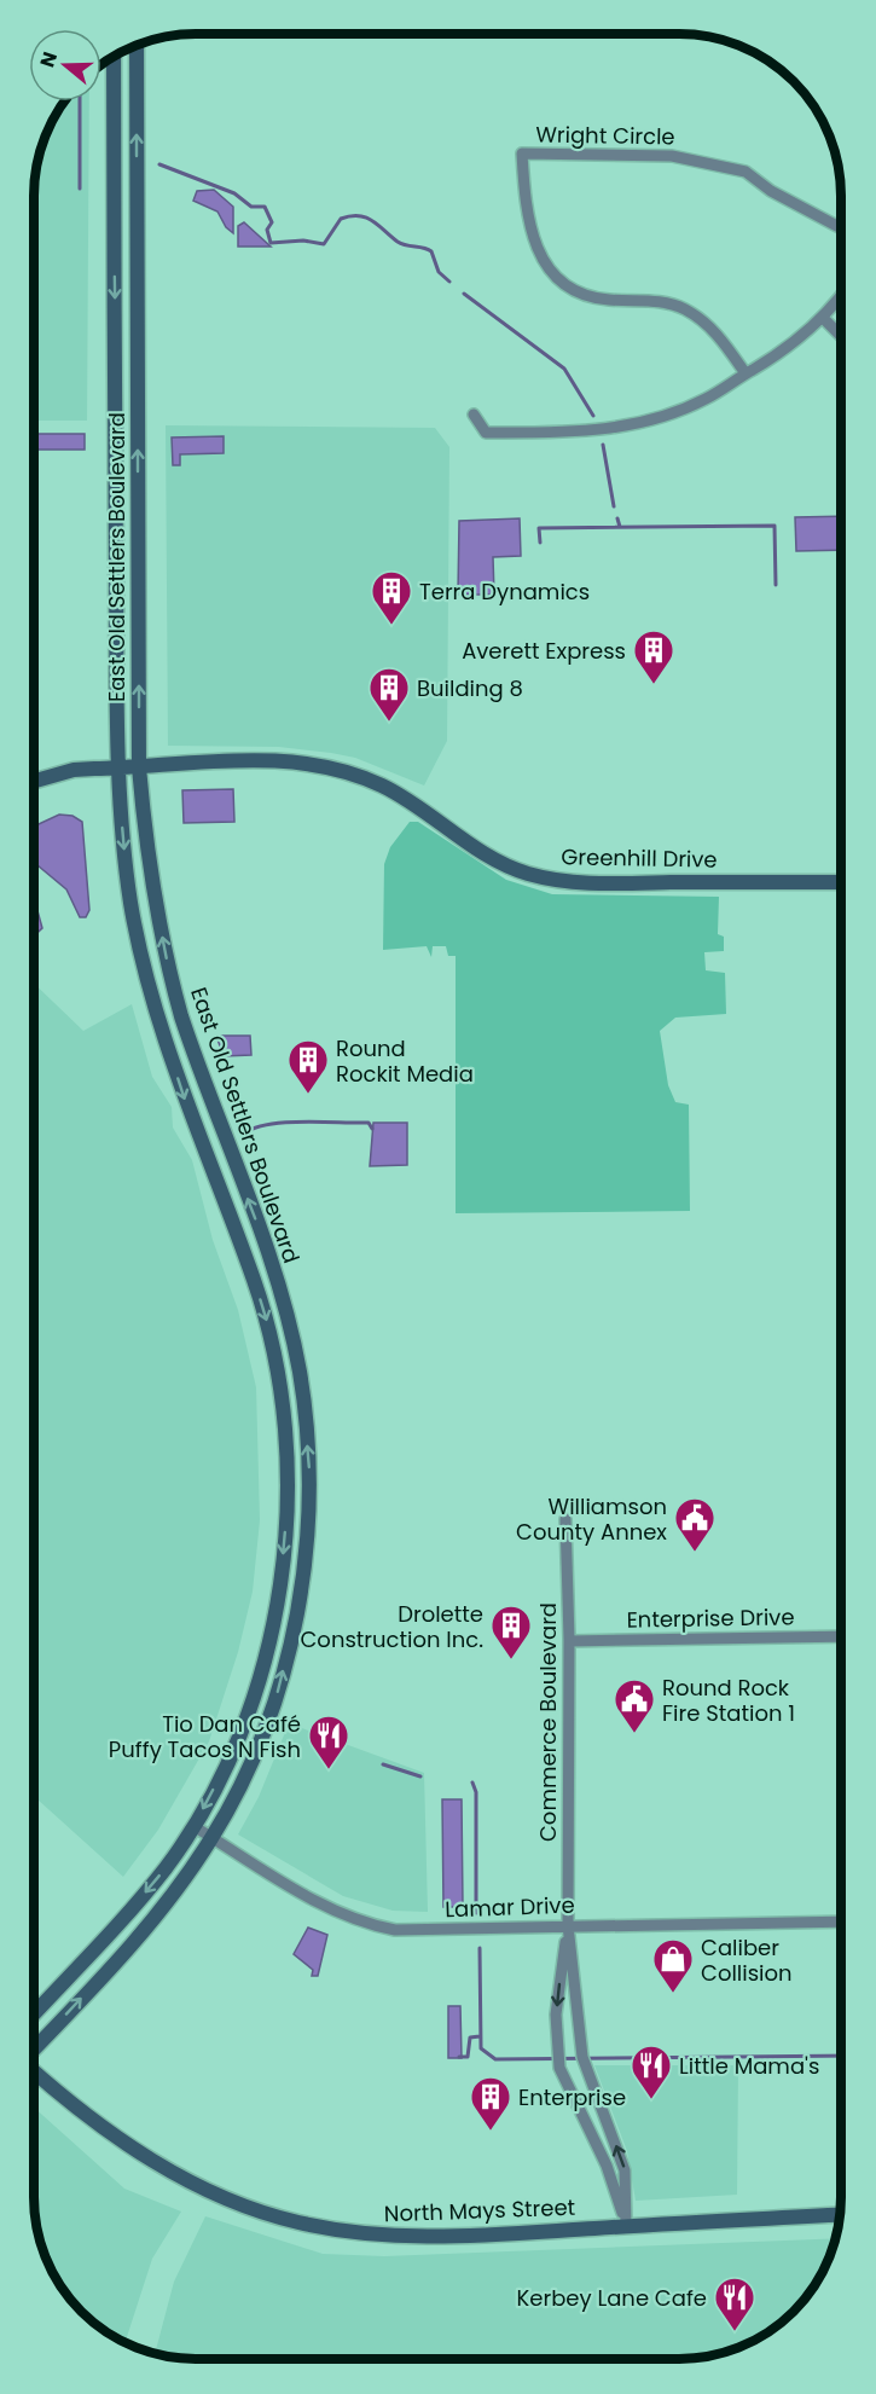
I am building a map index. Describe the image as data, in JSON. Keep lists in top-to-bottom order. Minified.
{"streets":{"main road":["East Old Settlers Boulevard","Greenhill Drive","North Mays Street"],"street":["Wright Circle","Enterprise Drive","Commerce Boulevard","Lamar Drive"]},"crossings":[["East Old Settlers Boulevard","Greenhill Drive"],["East Old Settlers Boulevard","Lamar Drive"],["Enterprise Drive","Commerce Boulevard"],["Commerce Boulevard","Lamar Drive"],["Commerce Boulevard","North Mays Street"]],"places":{"building":["Terra Dynamics","Averett Express","Building 8","Round Rockit Media","Drolette Construction Inc.","Enterprise"],"public building":["Williamson County Annex","Round Rock Fire Station 1"],"restaurant":["Tio Dan Café Puffy Tacos N Fish","Little Mama's","Kerbey Lane Cafe"],"shop":["Caliber Collision"]},"north":"left"}
